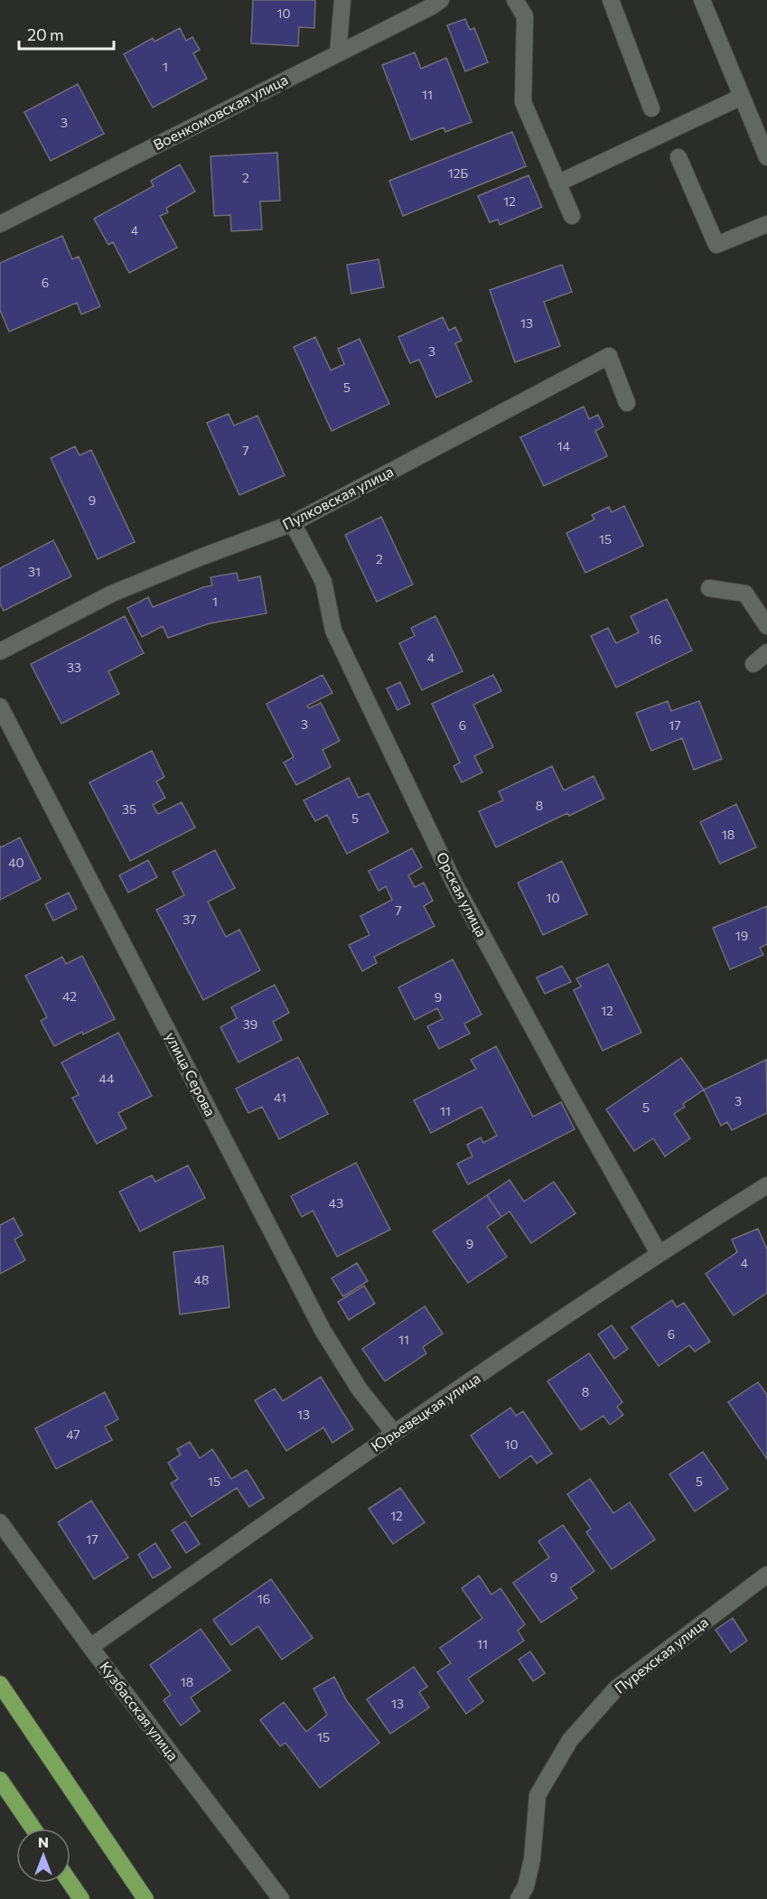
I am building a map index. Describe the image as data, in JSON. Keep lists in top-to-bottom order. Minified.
{"streets":{"street":["Военкомовская улица","Пулковская улица","Орская улица","улица Серова","Юрьевецкая улица","Пурехская улица","Кузбасская улица"]},"crossings":[["Пулковская улица","Орская улица"],["Орская улица","Юрьевецкая улица"],["улица Серова","Юрьевецкая улица"],["Юрьевецкая улица","Кузбасская улица"]],"house_numbers":["10","1","11","3","12Б","2","12","4","6","13","3","5","14","7","9","15","2","31","1","16","4","33","3","6","17","8","35","5","18","40","10","7","37","19","42","9","12","39","44","41","3","5","11","43","9","4","48","6","11","8","13","47","10","15","5","12","17","9","16","11","18","13","15"],"scale_bar":"20 m","north":"top"}
